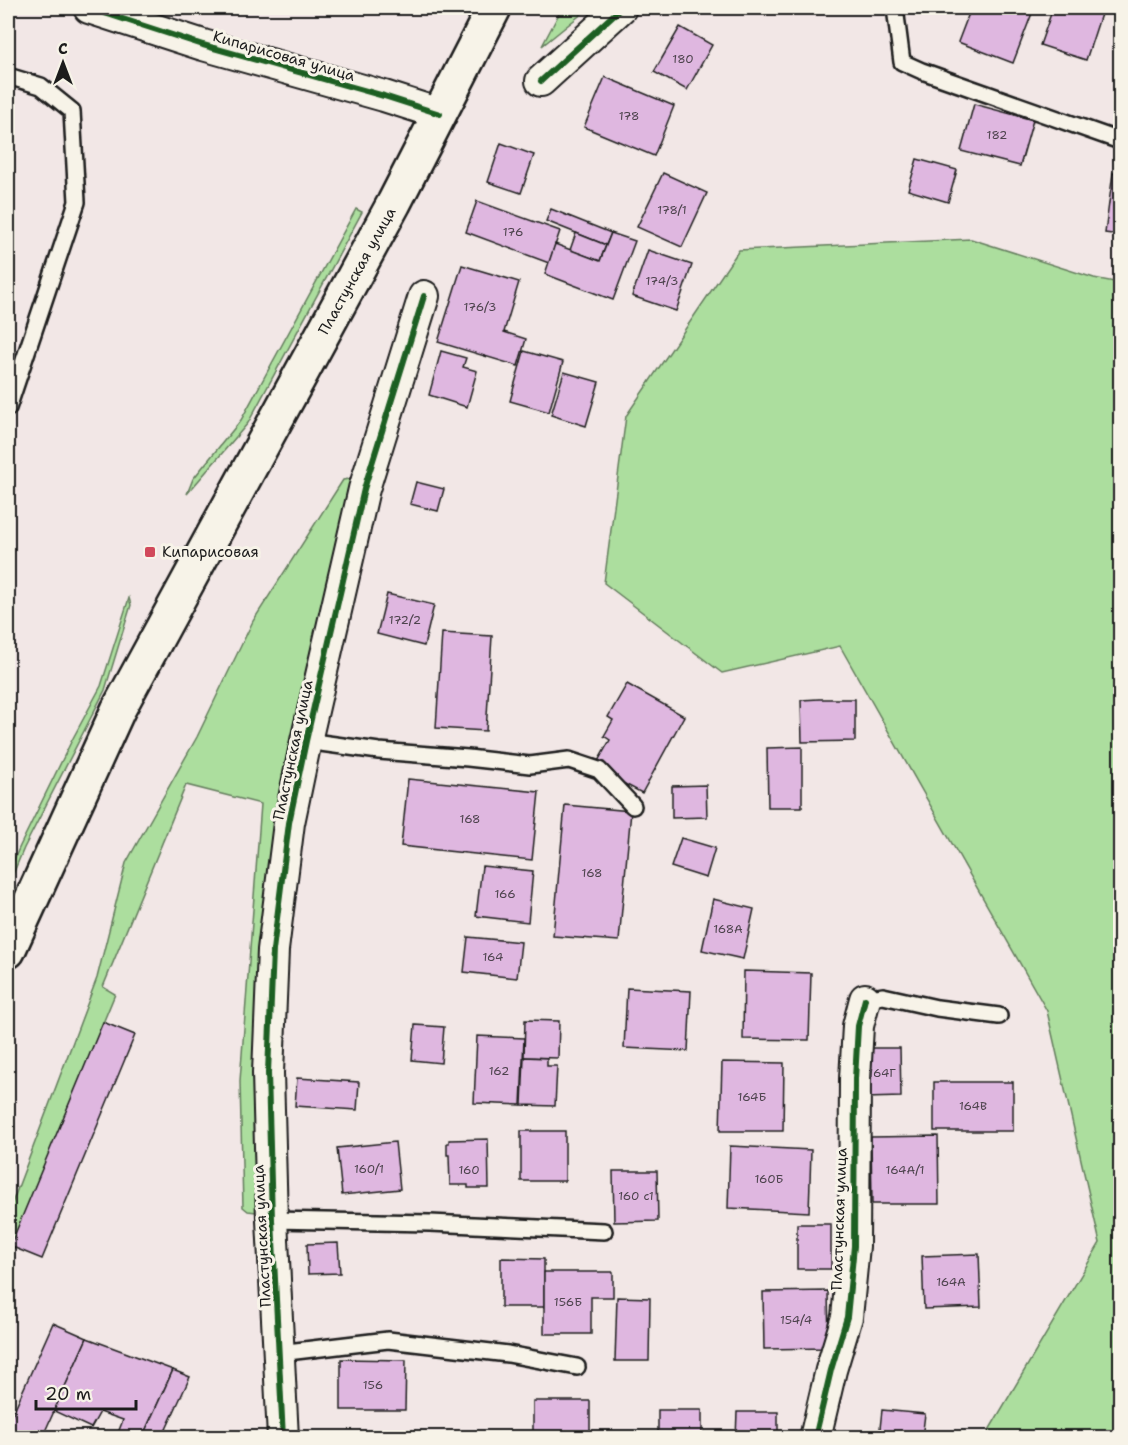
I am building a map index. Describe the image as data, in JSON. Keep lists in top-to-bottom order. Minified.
{"streets":{"main road":["Пластунская улица"],"street":["Кипарисовая улица"]},"crossings":[["Кипарисовая улица","Пластунская улица"]],"places":{"transit":["Кипарисовая"]},"house_numbers":["180","178","182","178/1","176","174/3","176/3","172/2","168","168","166","168А","164","162","164Г","164Б","164В","160/1","160","164А/1","160Б","160 c1","164А","156Б","154/4","156"],"scale_bar":"20 m","north":"top"}
